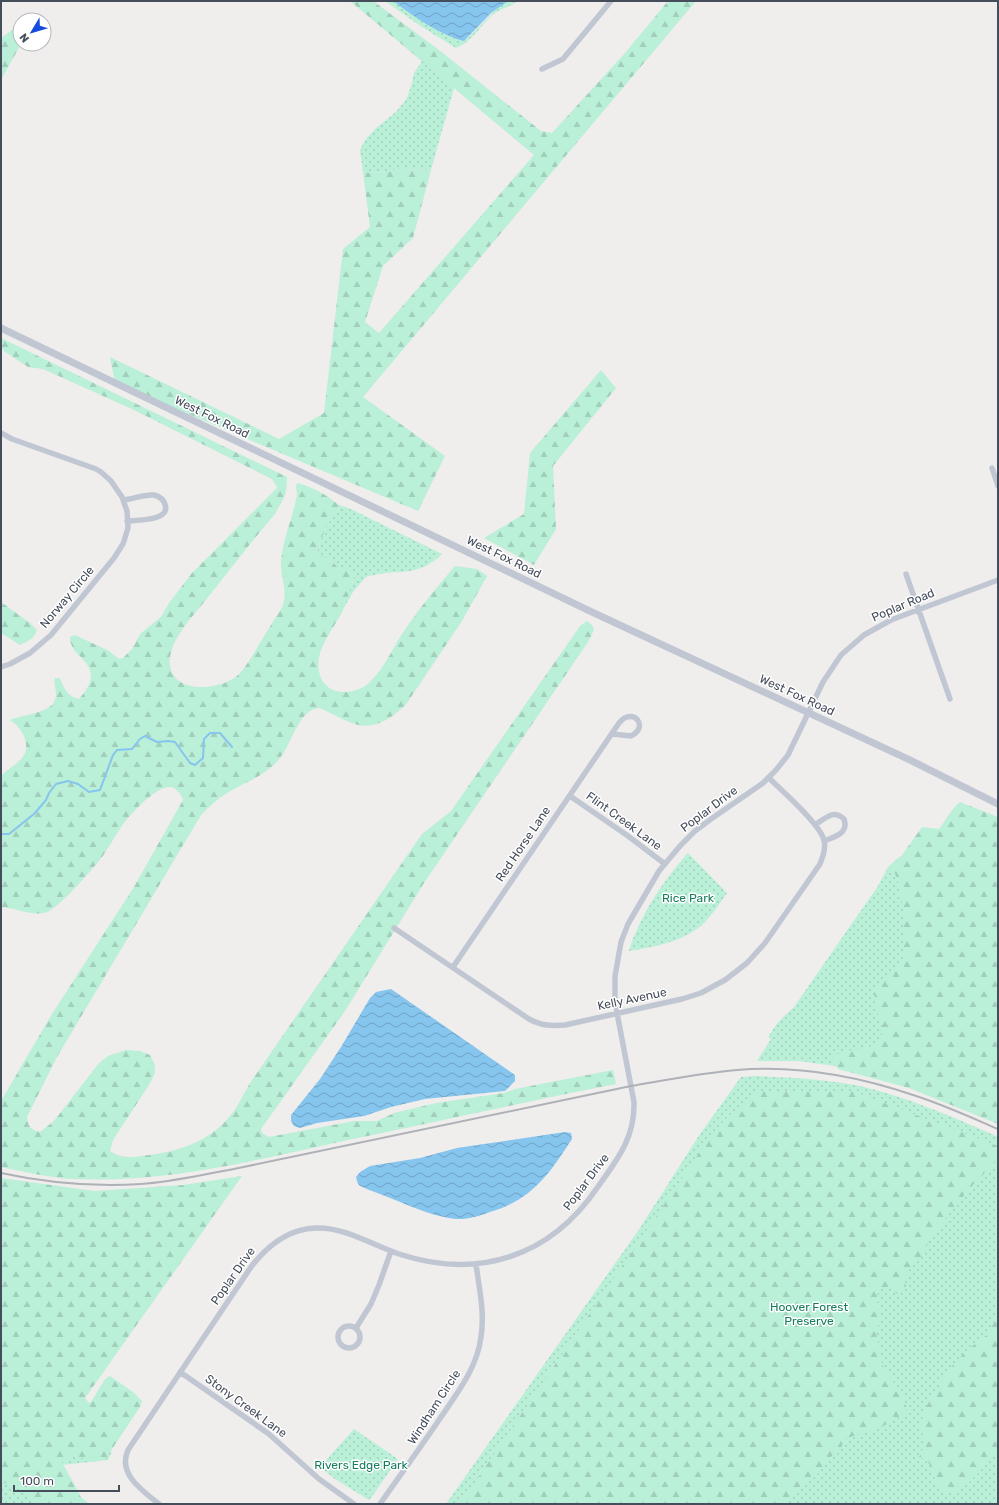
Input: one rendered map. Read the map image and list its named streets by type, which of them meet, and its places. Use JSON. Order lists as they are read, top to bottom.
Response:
{
  "streets": {
    "street": [
      "West Fox Road",
      "Norway Circle",
      "Poplar Road",
      "Poplar Drive",
      "Flint Creek Lane",
      "Red Horse Lane",
      "Kelly Avenue",
      "Stony Creek Lane",
      "Windham Circle"
    ]
  },
  "crossings": [
    ["West Fox Road", "Poplar Road"],
    ["West Fox Road", "Poplar Drive"],
    ["Poplar Road", "Poplar Drive"],
    ["Poplar Drive", "Flint Creek Lane"],
    ["Poplar Drive", "Kelly Avenue"],
    ["Poplar Drive", "Stony Creek Lane"],
    ["Poplar Drive", "Windham Circle"],
    ["Flint Creek Lane", "Red Horse Lane"],
    ["Red Horse Lane", "Kelly Avenue"]
  ],
  "parks": ["Rice Park", "Hoover Forest Preserve", "Rivers Edge Park"],
  "scale_bar": "100 m",
  "north": "bottom left"
}
